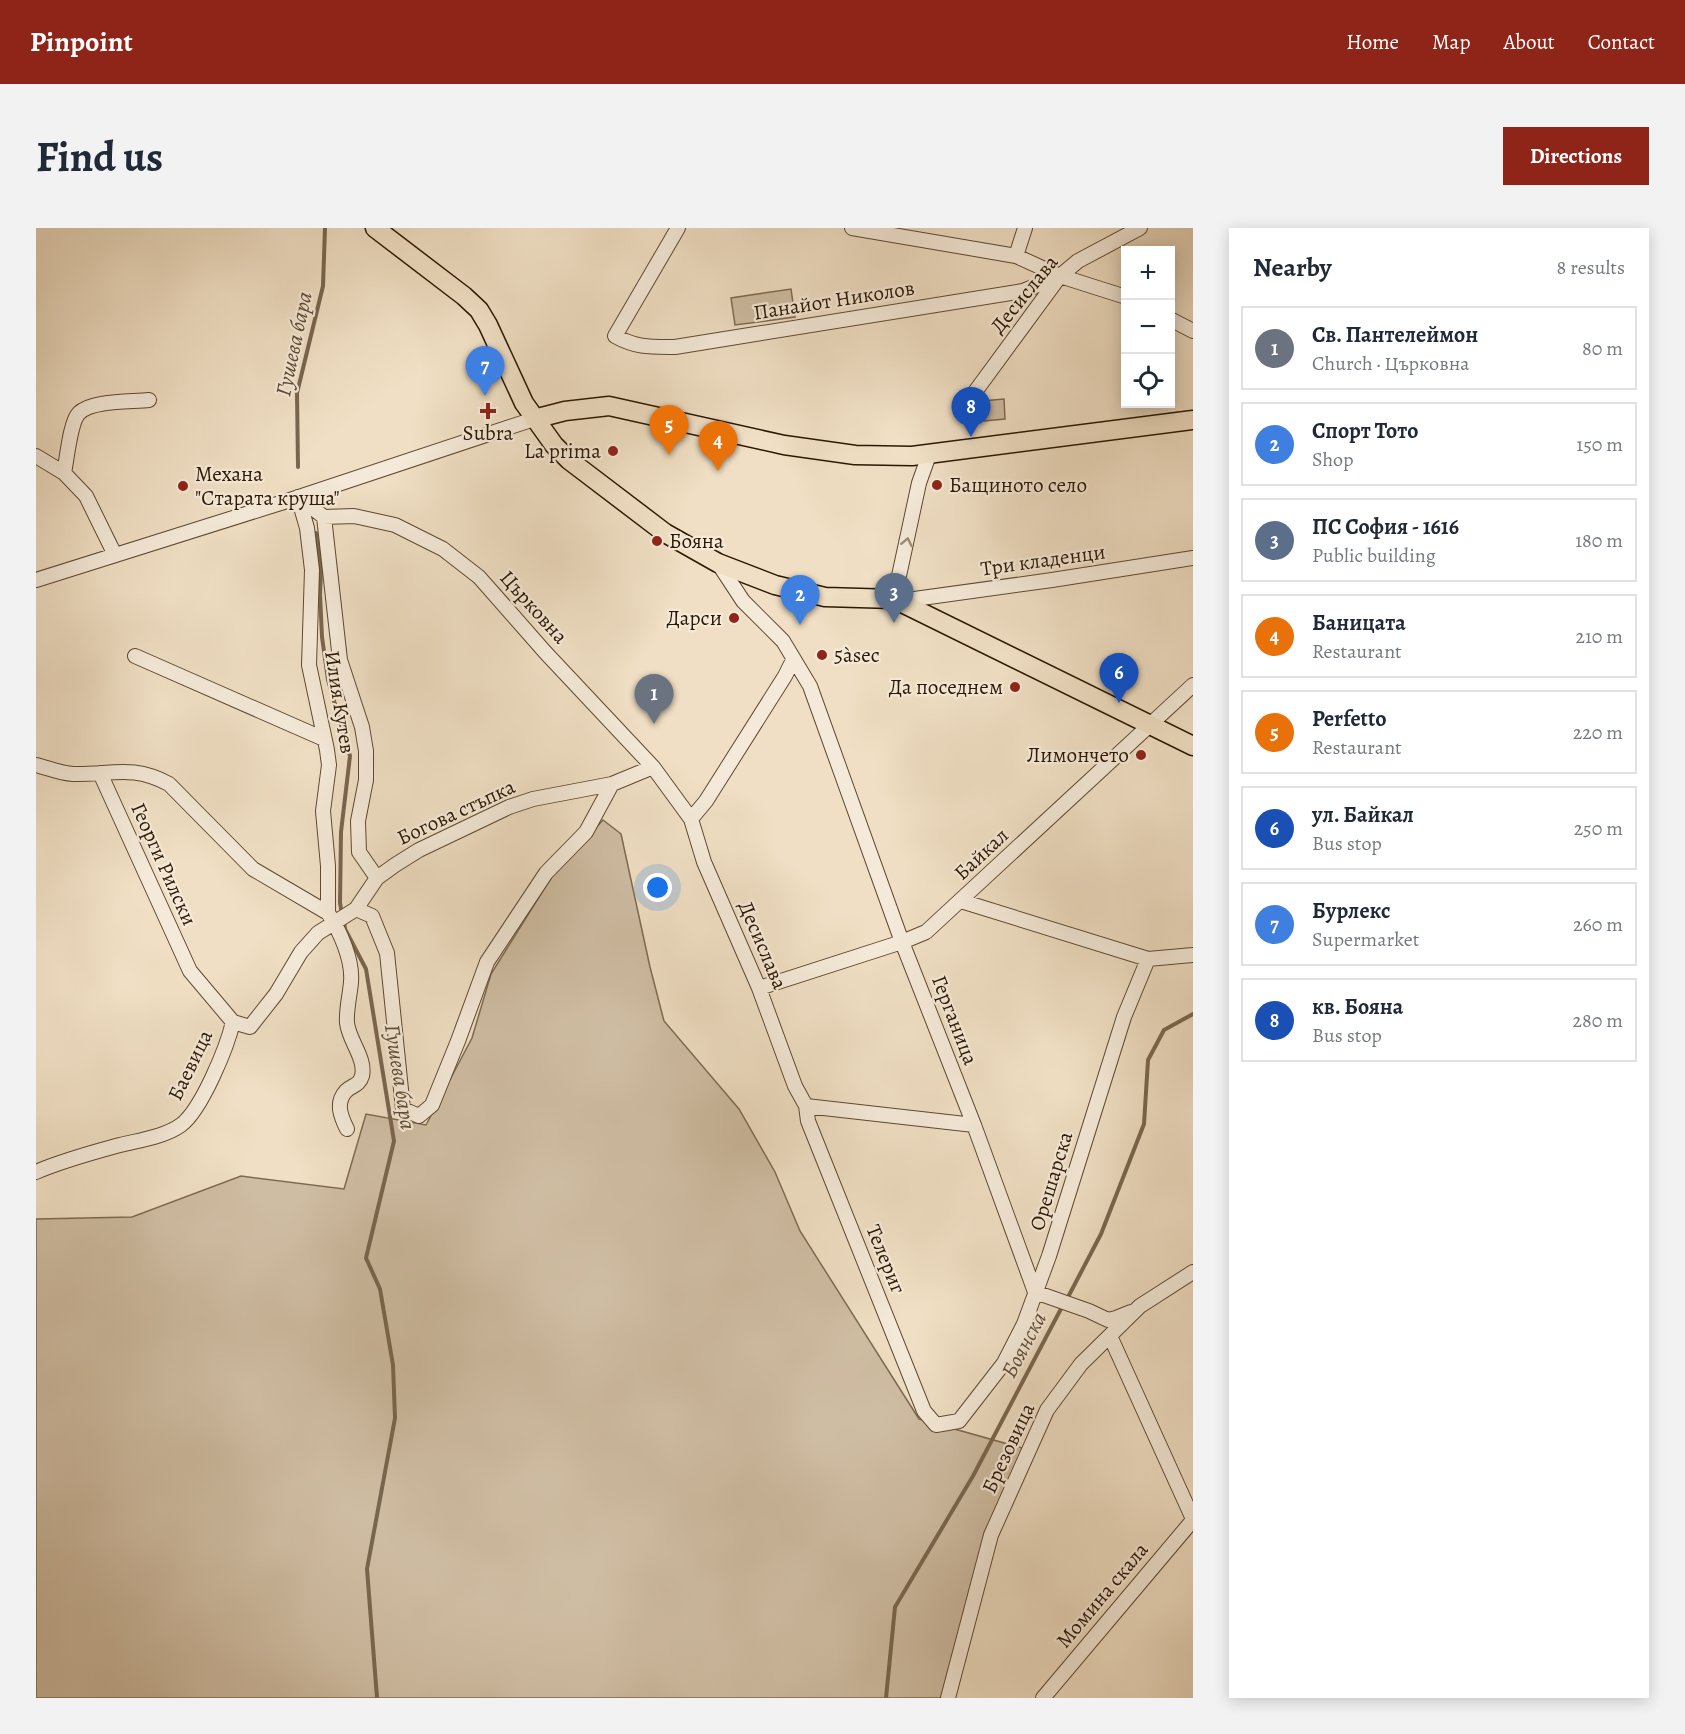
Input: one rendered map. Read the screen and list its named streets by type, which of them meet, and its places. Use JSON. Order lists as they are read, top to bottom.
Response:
{
  "streets": {
    "street": [
      "Десислава",
      "Панайот Николов",
      "Три кладенци",
      "Църковна",
      "Илия Кутев",
      "Богова стъпка",
      "Байкал",
      "Георги Рилски",
      "Герганица",
      "Баевица",
      "Орешарска",
      "Телериг",
      "Брезовица",
      "Момина скала"
    ]
  },
  "crossings": [
    ["Десислава", "Панайот Николов"],
    ["Десислава", "Църковна"],
    ["Десислава", "Байкал"],
    ["Десислава", "Телериг"],
    ["Църковна", "Богова стъпка"],
    ["Илия Кутев", "Богова стъпка"],
    ["Илия Кутев", "Баевица"],
    ["Богова стъпка", "Баевица"],
    ["Байкал", "Герганица"],
    ["Георги Рилски", "Баевица"],
    ["Герганица", "Орешарска"],
    ["Орешарска", "Телериг"]
  ],
  "water": ["Гушева бара", "Боянска"],
  "places": {
    "health": ["Subra"],
    "other": [
      "La prima",
      "Бащиното село",
      "Механа \"Старата круша\"",
      "Бояна",
      "Дарси",
      "5àsec",
      "Да поседнем",
      "Лимончето"
    ]
  },
  "page": {
    "header": "Pinpoint",
    "nav": [
      "Home",
      "Map",
      "About",
      "Contact"
    ],
    "buttons": "Directions",
    "title": "Find us",
    "heading": ["Nearby", "8 results"],
    "map_buttons": ["+", "−"],
    "list": [
      {
        "mark": "1",
        "name": "Св. Пантелеймон",
        "note": "Church · Църковна",
        "value": "80 m"
      },
      {
        "mark": "2",
        "name": "Спорт Тото",
        "note": "Shop",
        "value": "150 m"
      },
      {
        "mark": "3",
        "name": "ПС София - 1616",
        "note": "Public building",
        "value": "180 m"
      },
      {
        "mark": "4",
        "name": "Баницата",
        "note": "Restaurant",
        "value": "210 m"
      },
      {
        "mark": "5",
        "name": "Perfetto",
        "note": "Restaurant",
        "value": "220 m"
      },
      {
        "mark": "6",
        "name": "ул. Байкал",
        "note": "Bus stop",
        "value": "250 m"
      },
      {
        "mark": "7",
        "name": "Бурлекс",
        "note": "Supermarket",
        "value": "260 m"
      },
      {
        "mark": "8",
        "name": "кв. Бояна",
        "note": "Bus stop",
        "value": "280 m"
      }
    ],
    "pins": [
      "7",
      "8",
      "5",
      "4",
      "3",
      "2",
      "6",
      "1"
    ]
  }
}
